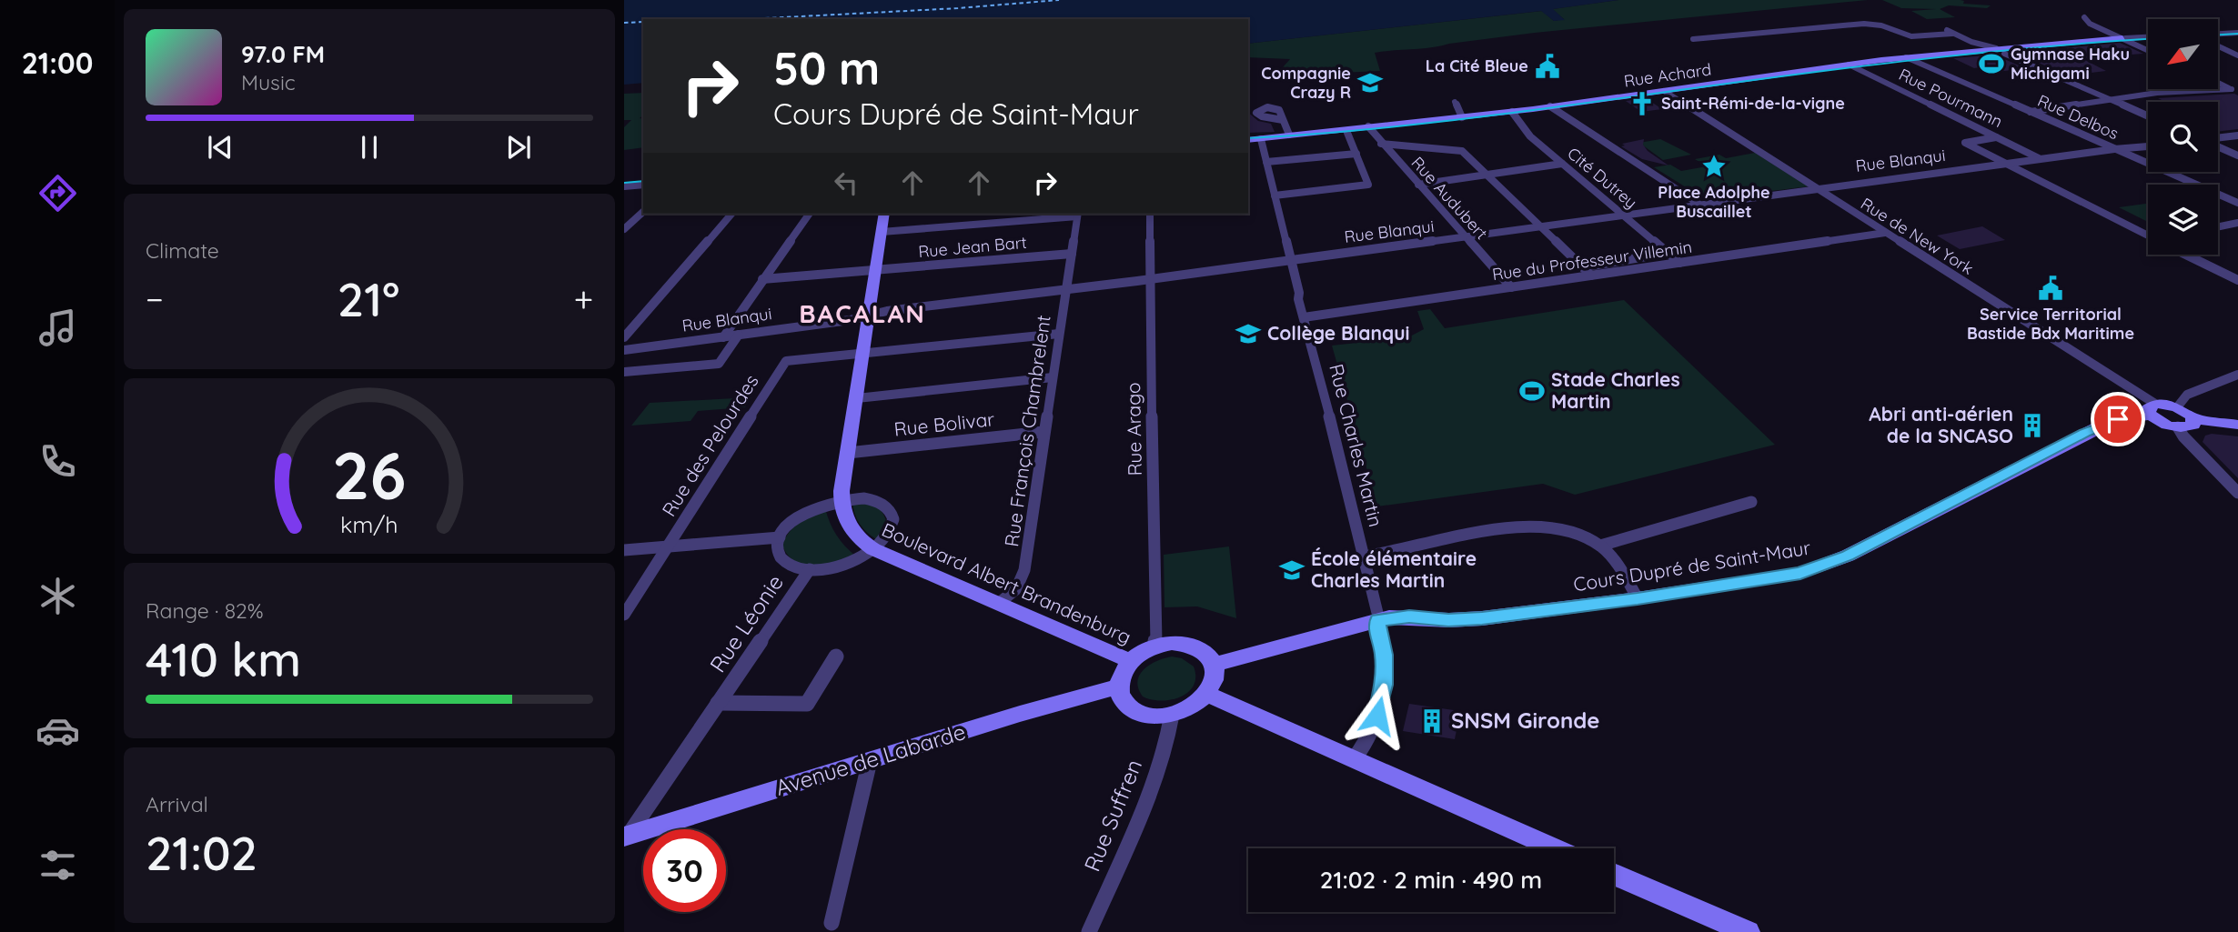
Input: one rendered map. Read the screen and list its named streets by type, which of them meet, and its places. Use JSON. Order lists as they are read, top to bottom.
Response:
{
  "streets": {
    "street": [
      "Rue Achard",
      "Rue Pourmann",
      "Rue Delbos",
      "Rue Blanqui",
      "Cité Dutrey",
      "Rue Audubert",
      "Rue de New York",
      "Rue Jean Bart",
      "Rue du Professeur Villemin",
      "Rue Bolivar",
      "Rue Arago",
      "Rue François Chambrelent",
      "Rue des Pelourdes",
      "Rue Charles Martin",
      "Cours Dupré de Saint-Maur",
      "Boulevard Albert Brandenburg",
      "Rue Léonie",
      "Avenue de Labarde",
      "Rue Suffren"
    ]
  },
  "crossings": [
    ["Rue Achard", "Rue Pourmann"],
    ["Rue Achard", "Rue Delbos"],
    ["Rue Achard", "Cité Dutrey"],
    ["Rue Achard", "Rue Audubert"],
    ["Rue Achard", "Rue de New York"],
    ["Rue Achard", "Rue Charles Martin"],
    ["Rue Pourmann", "Rue Blanqui"],
    ["Rue Delbos", "Rue Blanqui"],
    ["Rue Blanqui", "Cité Dutrey"],
    ["Rue Blanqui", "Rue Audubert"],
    ["Rue Blanqui", "Rue de New York"],
    ["Rue Blanqui", "Rue Arago"],
    ["Rue Blanqui", "Rue François Chambrelent"],
    ["Rue Blanqui", "Rue Charles Martin"],
    ["Rue Blanqui", "Boulevard Albert Brandenburg"],
    ["Cité Dutrey", "Rue du Professeur Villemin"],
    ["Rue Audubert", "Rue du Professeur Villemin"],
    ["Rue de New York", "Rue du Professeur Villemin"],
    ["Rue de New York", "Cours Dupré de Saint-Maur"],
    ["Rue Jean Bart", "Rue François Chambrelent"],
    ["Rue Jean Bart", "Boulevard Albert Brandenburg"],
    ["Rue du Professeur Villemin", "Rue Charles Martin"],
    ["Rue Bolivar", "Rue François Chambrelent"],
    ["Rue Bolivar", "Boulevard Albert Brandenburg"],
    ["Rue Arago", "Cours Dupré de Saint-Maur"],
    ["Rue Arago", "Boulevard Albert Brandenburg"],
    ["Rue Arago", "Avenue de Labarde"],
    ["Rue Arago", "Rue Suffren"],
    ["Rue François Chambrelent", "Rue des Pelourdes"],
    ["Rue François Chambrelent", "Boulevard Albert Brandenburg"],
    ["Rue des Pelourdes", "Boulevard Albert Brandenburg"],
    ["Rue Charles Martin", "Cours Dupré de Saint-Maur"],
    ["Cours Dupré de Saint-Maur", "Boulevard Albert Brandenburg"],
    ["Cours Dupré de Saint-Maur", "Avenue de Labarde"],
    ["Cours Dupré de Saint-Maur", "Rue Suffren"],
    ["Boulevard Albert Brandenburg", "Avenue de Labarde"],
    ["Boulevard Albert Brandenburg", "Rue Suffren"],
    ["Rue Léonie", "Avenue de Labarde"],
    ["Avenue de Labarde", "Rue Suffren"]
  ],
  "districts": ["BACALAN"],
  "places": {
    "sports": ["Gymnase Haku Michigami", "Stade Charles Martin"],
    "public building": ["La Cité Bleue", "Service Territorial Bastide Bdx Maritime"],
    "school or university": ["Compagnie Crazy R", "Collège Blanqui", "École élémentaire Charles Martin"],
    "church": ["Saint-Rémi-de-la-vigne"],
    "place": ["Place Adolphe Buscaillet"],
    "building": ["Abri anti-aérien de la SNCASO", "SNSM Gironde"]
  },
  "north": "bottom left",
  "page": {
    "tabs": "21:00",
    "turn": ["50 m", "Cours Dupré de Saint-Maur"],
    "song": ["97.0 FM", "Music"],
    "tile": [
      "Climate",
      ["Range · 82%", "410 km"],
      ["Arrival", "21:02"]
    ],
    "heat": ["−", "21°", "+"],
    "limit": "30",
    "trip": "21:02 · 2 min · 490 m",
    "gauge": ["26", "km/h"]
  }
}
